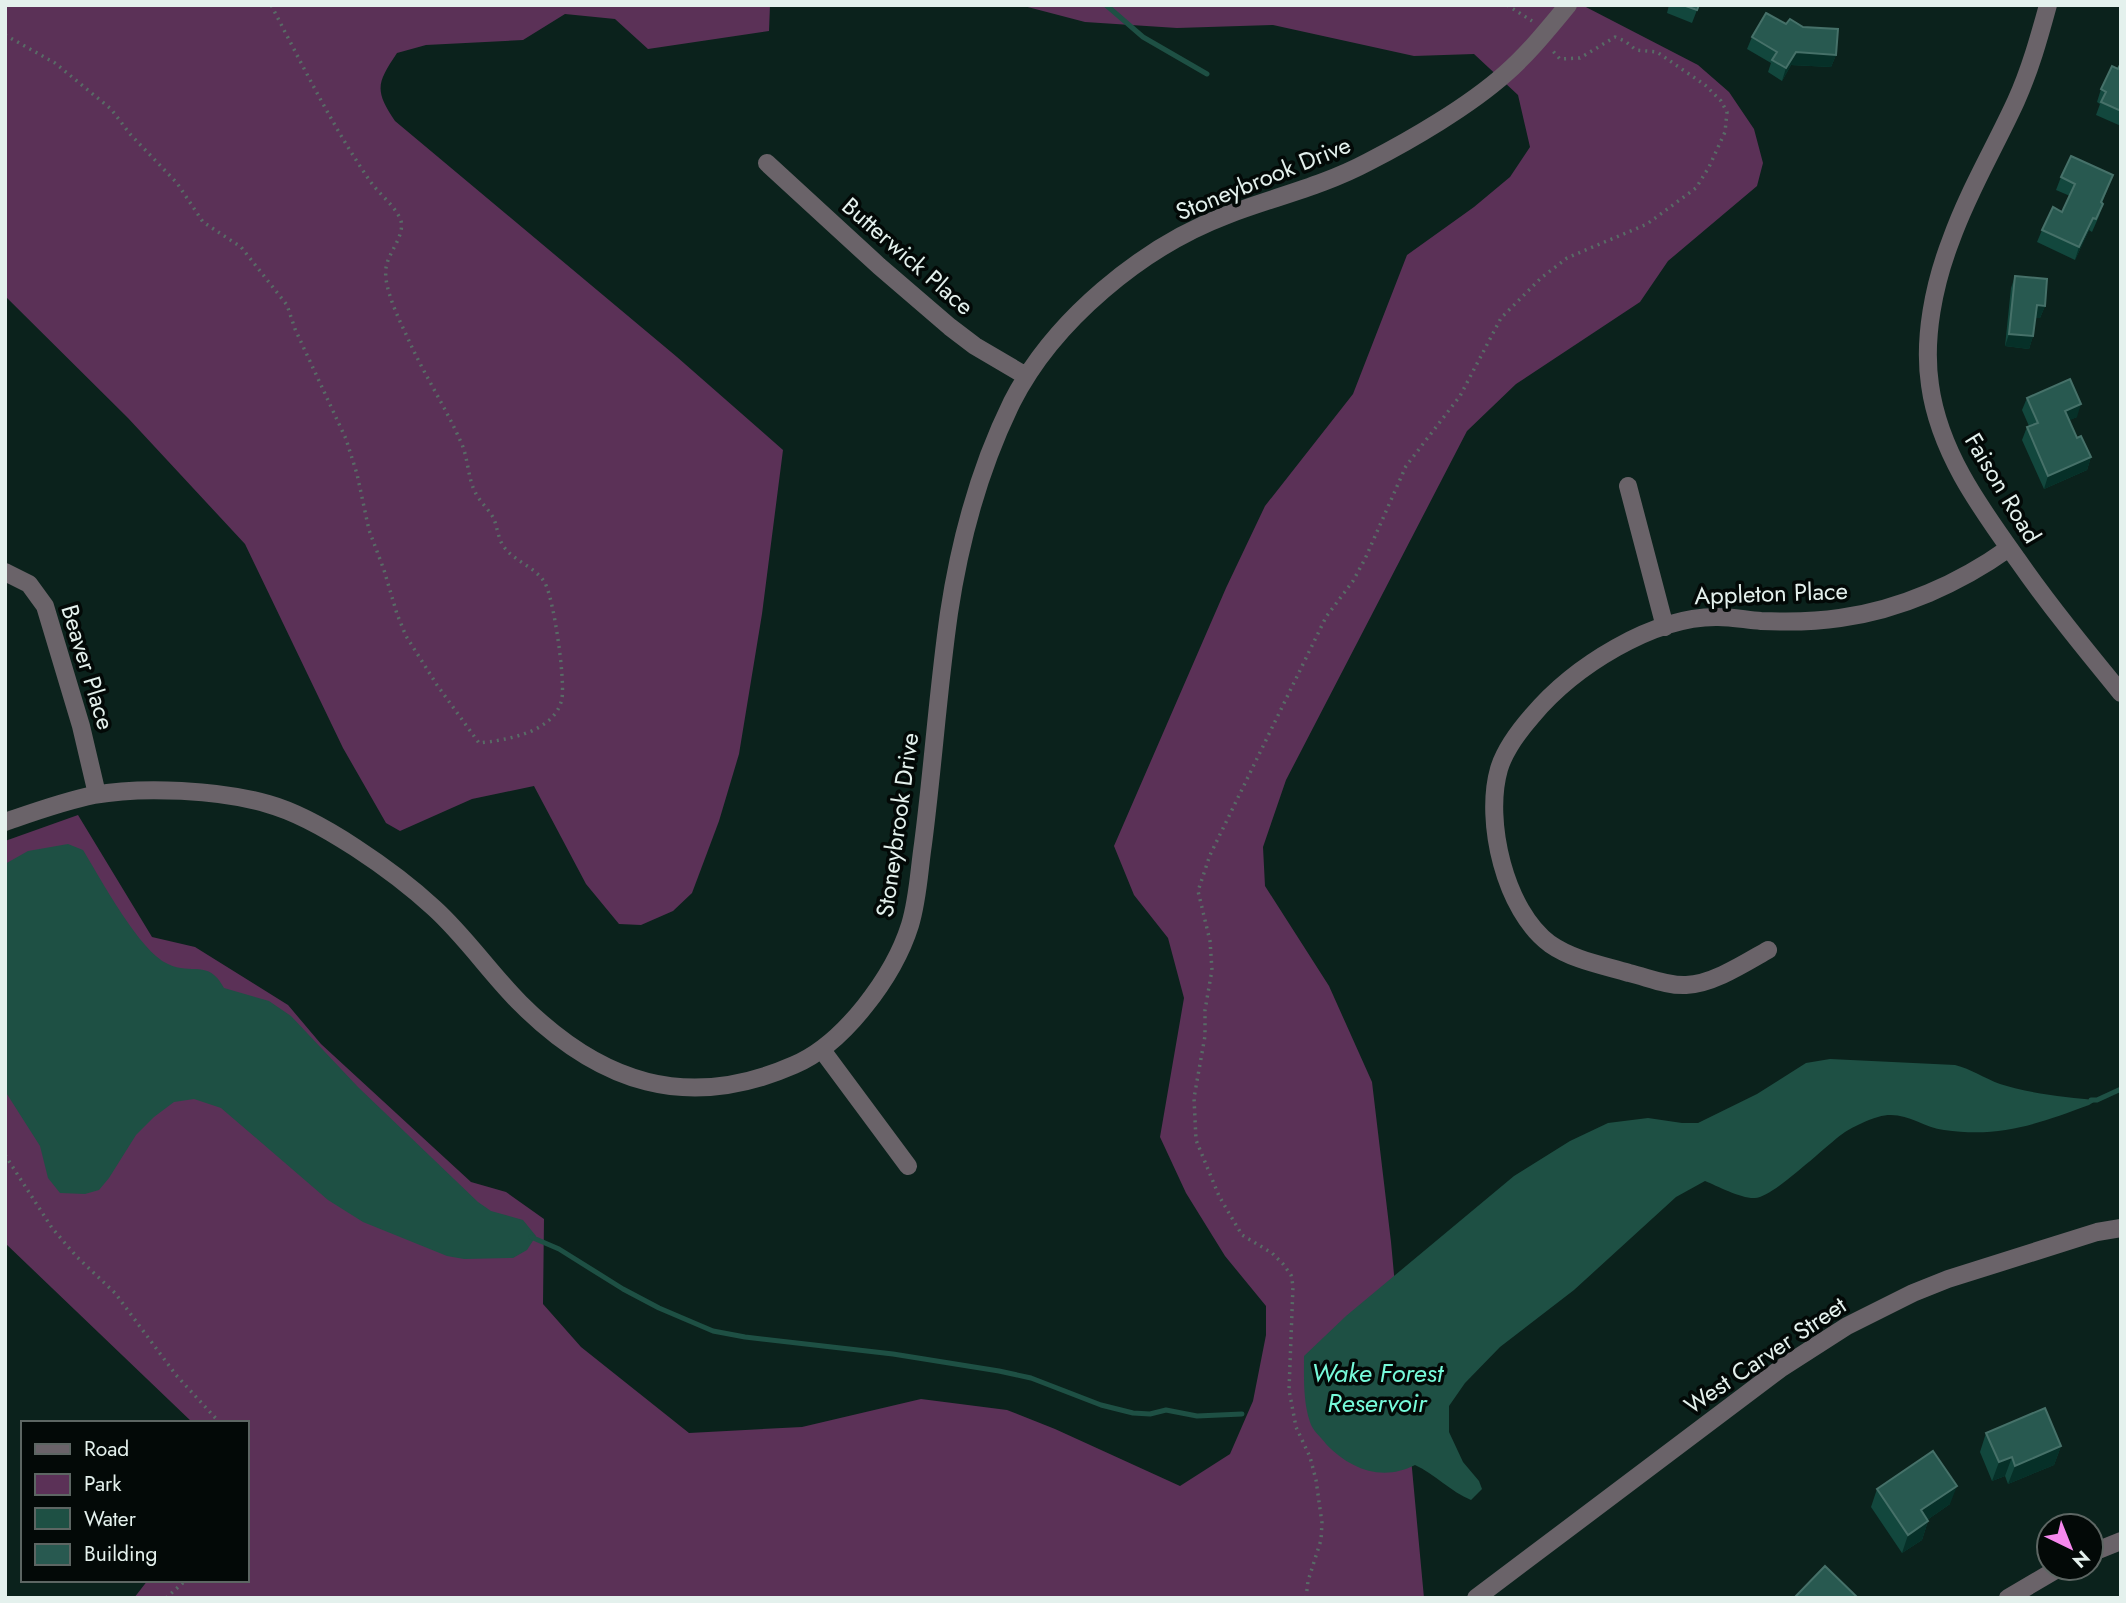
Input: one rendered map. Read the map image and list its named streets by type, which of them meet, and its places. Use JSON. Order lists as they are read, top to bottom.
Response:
{
  "streets": {
    "street": [
      "Stoneybrook Drive",
      "Butterwick Place",
      "Faison Road",
      "Appleton Place",
      "Beaver Place",
      "West Carver Street"
    ]
  },
  "crossings": [
    ["Stoneybrook Drive", "Butterwick Place"],
    ["Stoneybrook Drive", "Beaver Place"],
    ["Faison Road", "Appleton Place"]
  ],
  "water": ["Wake Forest Reservoir"],
  "legend": [
    "Road",
    "Park",
    "Water",
    "Building"
  ],
  "north": "bottom right"
}
